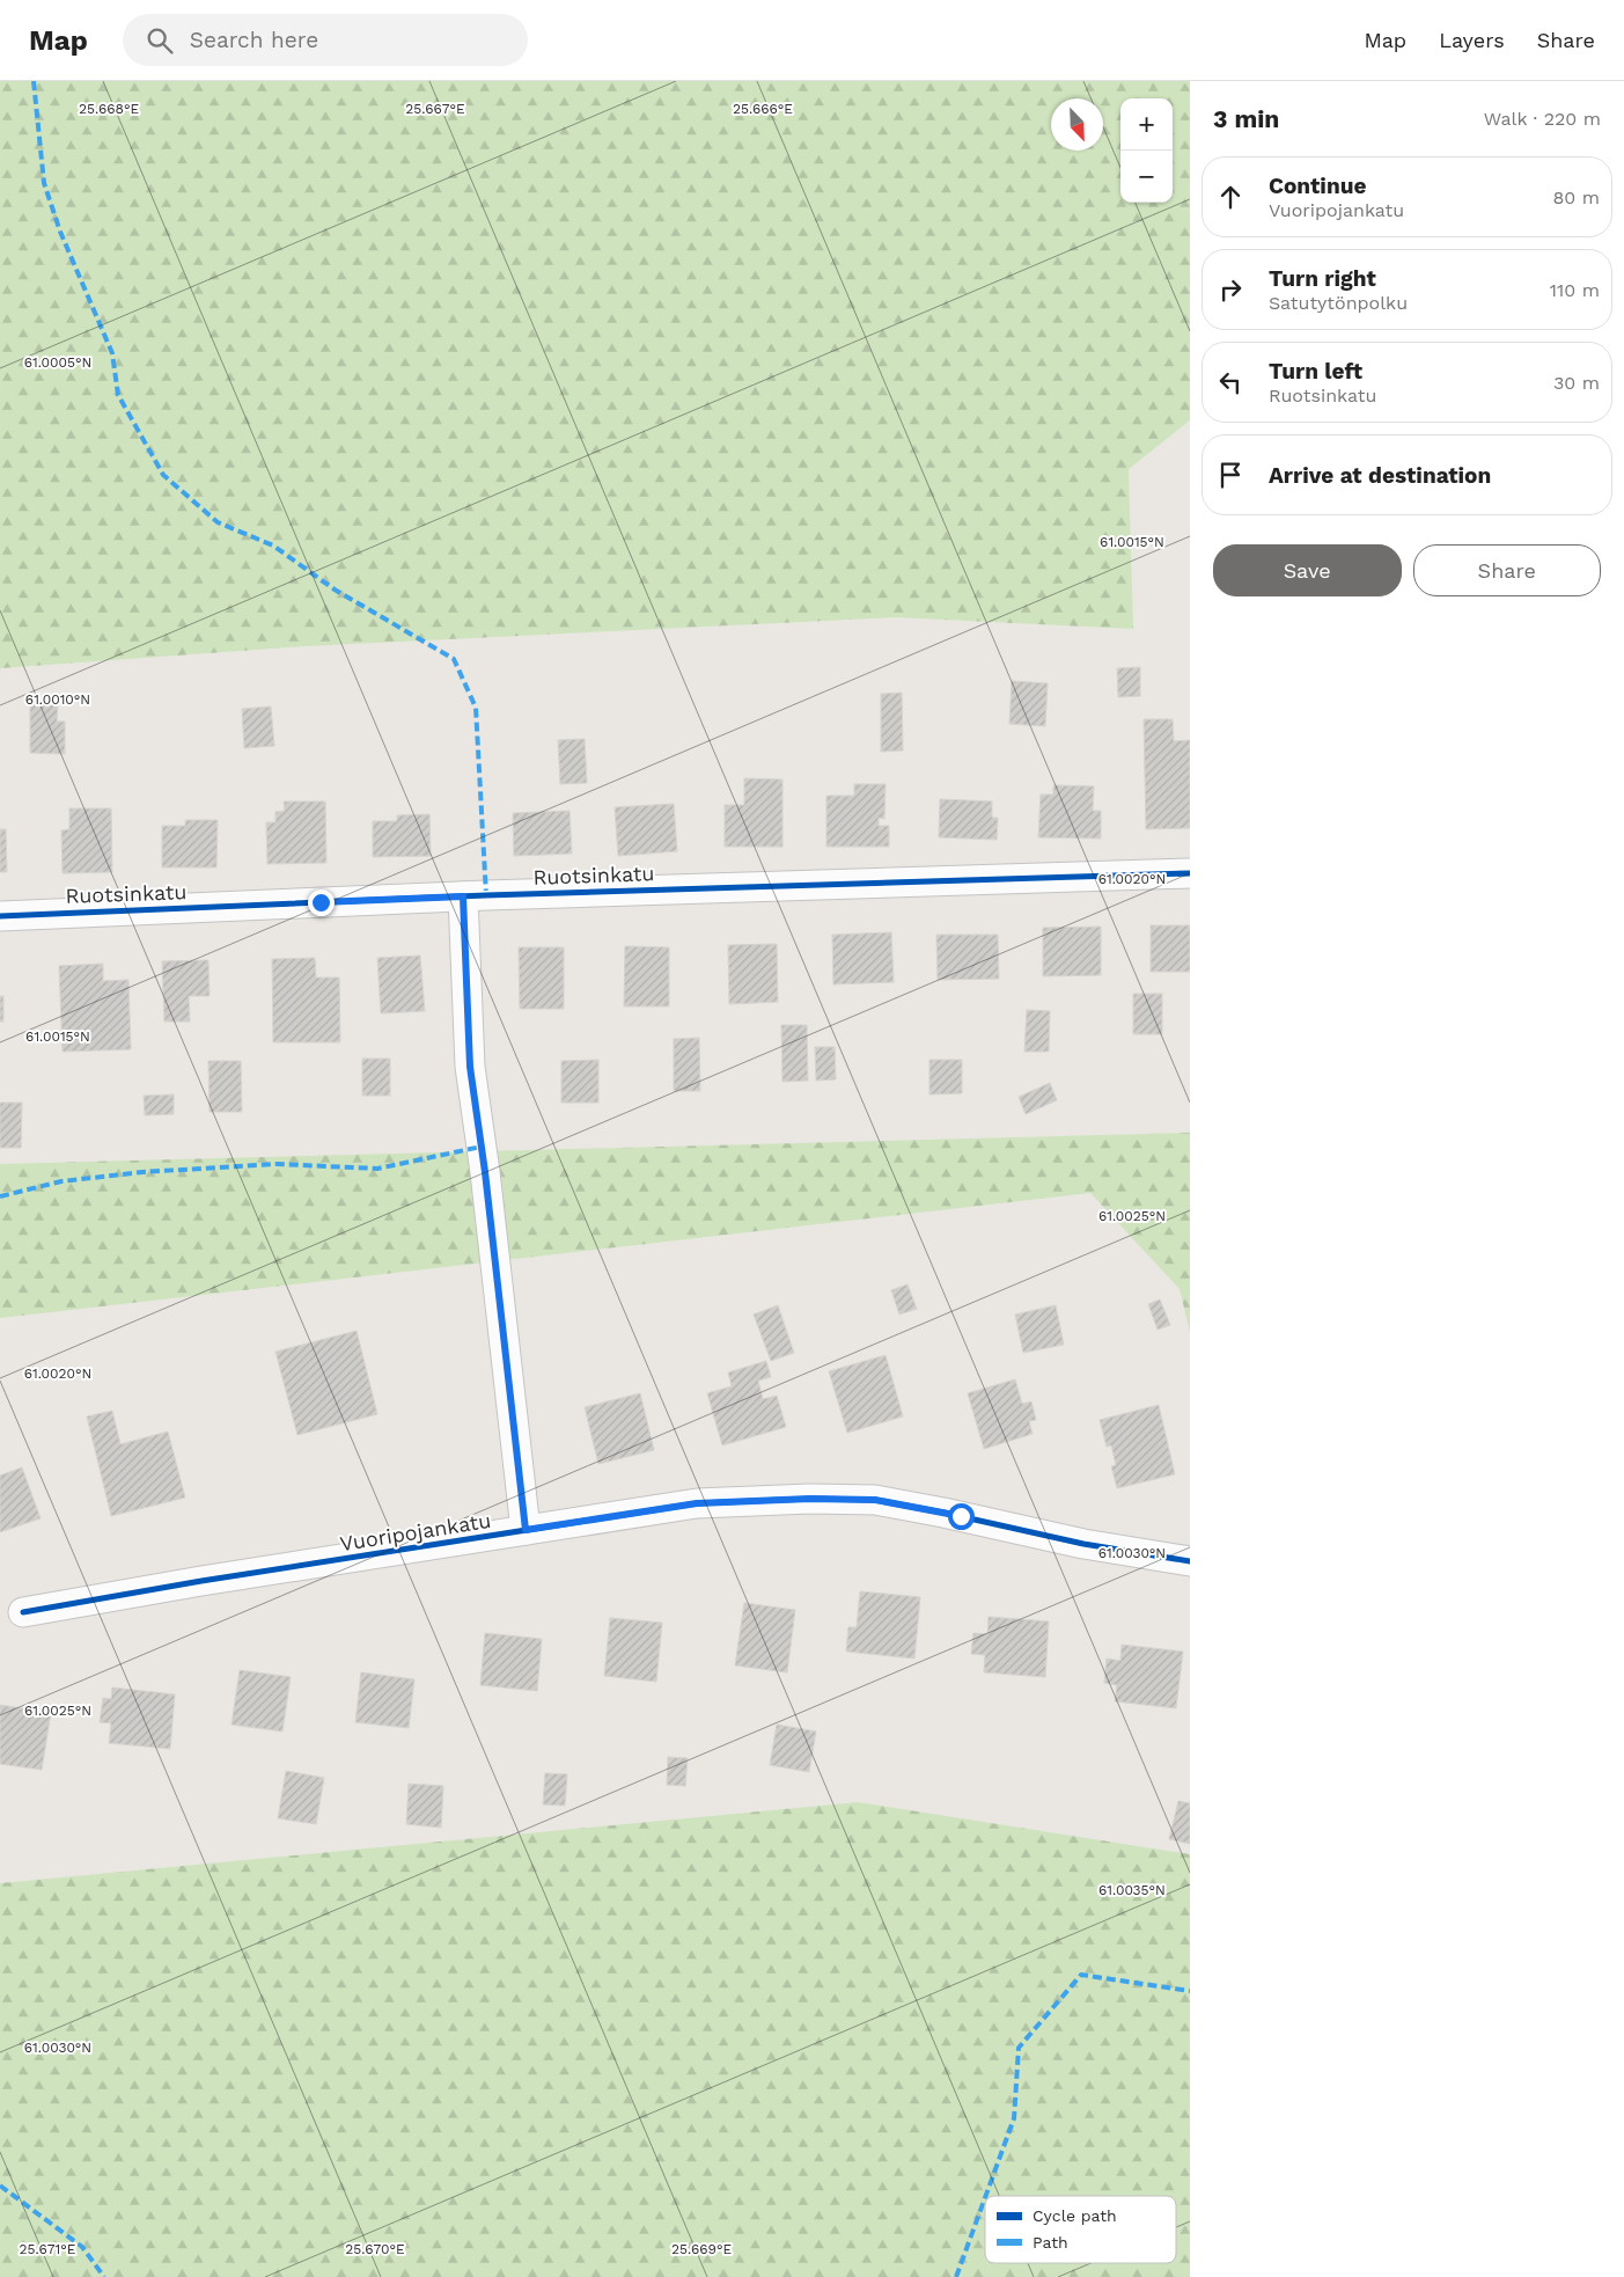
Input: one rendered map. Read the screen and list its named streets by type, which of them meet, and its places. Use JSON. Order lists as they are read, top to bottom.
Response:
{
  "streets": {
    "street": ["Ruotsinkatu", "Vuoripojankatu"]
  },
  "legend": ["Cycle path", "Path"],
  "north": "bottom right",
  "page": {
    "header": "Map",
    "search": "Search here",
    "nav": ["Map", "Layers", "Share"],
    "heading": ["3 min", "Walk · 220 m"],
    "map_buttons": ["+", "−"],
    "list": [
      ["Continue", "Vuoripojankatu", "80 m"],
      ["Turn right", "Satutytönpolku", "110 m"],
      ["Turn left", "Ruotsinkatu", "30 m"],
      "Arrive at destination"
    ],
    "buttons": ["Save", "Share"]
  },
  "coordinates": [
    "25.668°E",
    "25.667°E",
    "25.666°E",
    "61.0005°N",
    "61.0015°N",
    "61.0010°N",
    "61.0020°N",
    "61.0025°N",
    "61.0030°N",
    "61.0035°N",
    "25.671°E",
    "25.670°E",
    "25.669°E"
  ]
}
